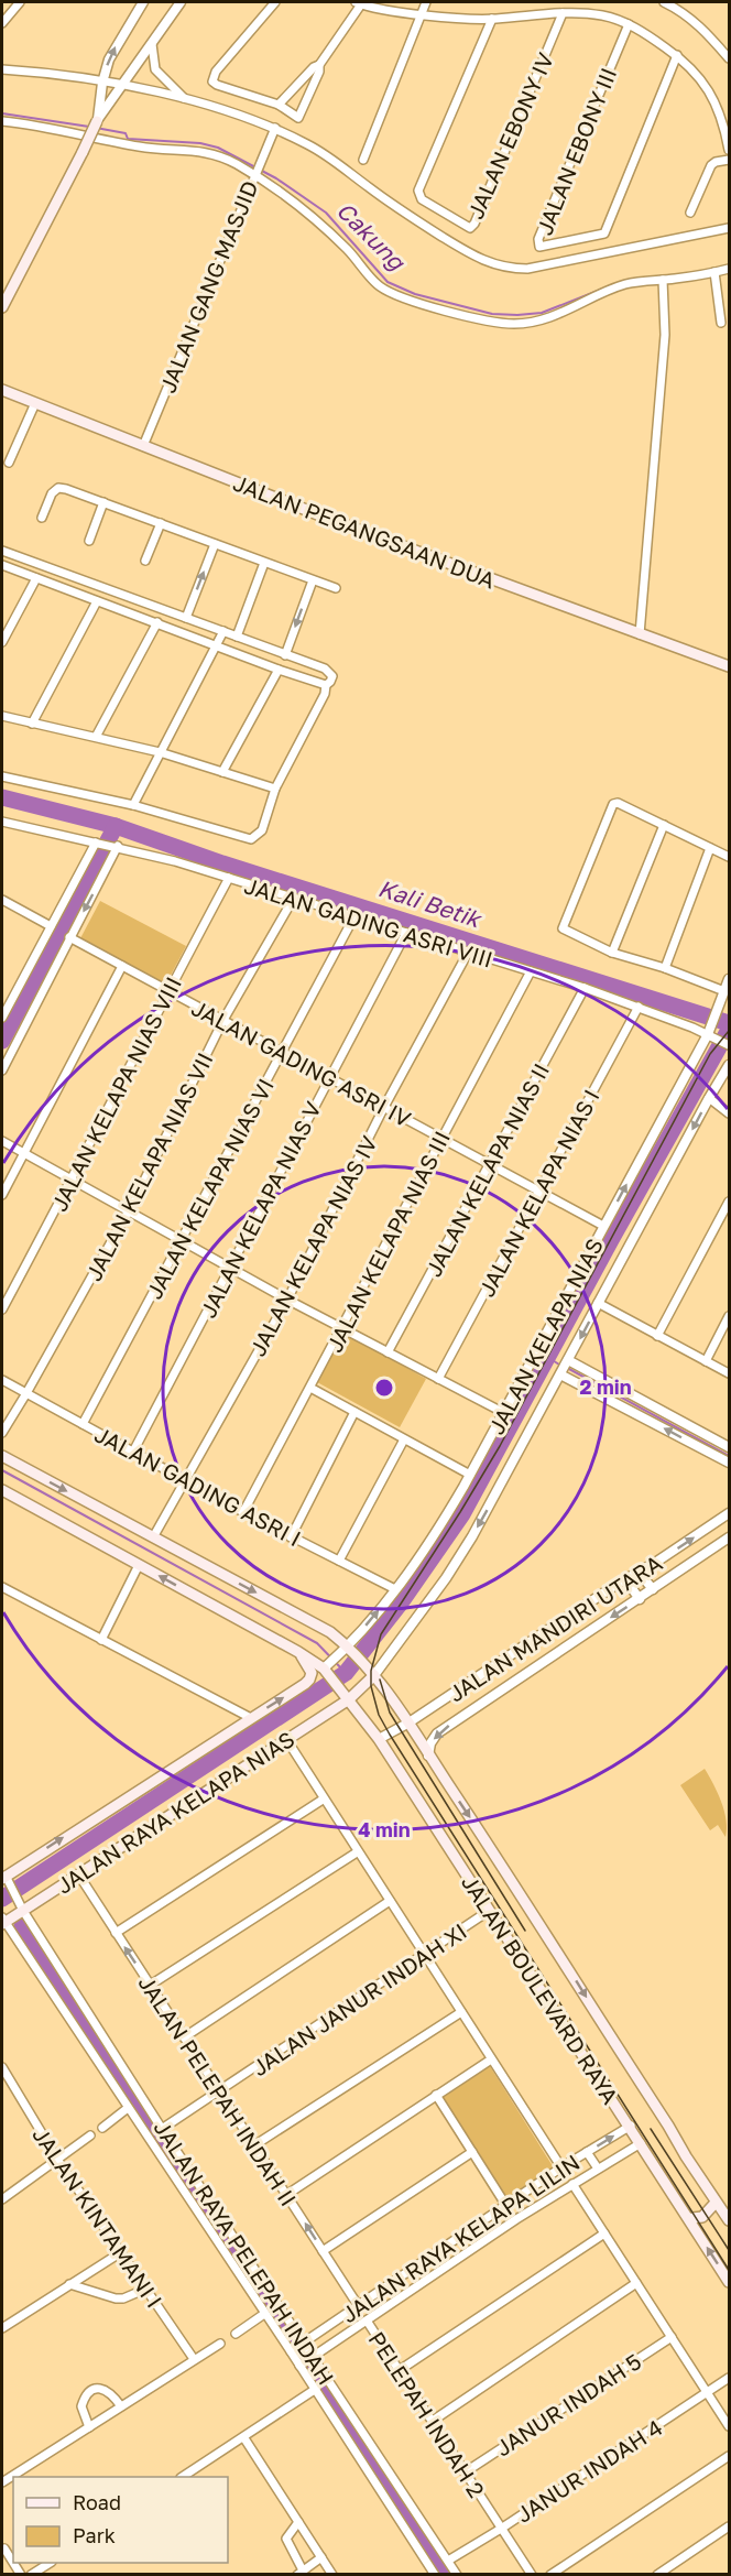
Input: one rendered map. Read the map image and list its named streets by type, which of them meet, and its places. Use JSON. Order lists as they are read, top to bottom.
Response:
{
  "streets": {
    "main road": ["JALAN PEGANGSAAN DUA", "JALAN RAYA KELAPA NIAS", "JALAN BOULEVARD RAYA"],
    "street": [
      "JALAN EBONY IV",
      "JALAN EBONY III",
      "JALAN GANG MASJID",
      "JALAN GADING ASRI VIII",
      "JALAN GADING ASRI IV",
      "JALAN KELAPA NIAS VIII",
      "JALAN KELAPA NIAS VII",
      "JALAN KELAPA NIAS II",
      "JALAN KELAPA NIAS VI",
      "JALAN KELAPA NIAS I",
      "JALAN KELAPA NIAS V",
      "JALAN KELAPA NIAS III",
      "JALAN KELAPA NIAS IV",
      "JALAN KELAPA NIAS",
      "JALAN GADING ASRI I",
      "JALAN MANDIRI UTARA",
      "JALAN JANUR INDAH XI",
      "JALAN PELEPAH INDAH II",
      "JALAN KINTAMANI I",
      "JALAN RAYA KELAPA LILIN",
      "JALAN RAYA PELEPAH INDAH",
      "JANUR INDAH 5",
      "PELEPAH INDAH 2",
      "JANUR INDAH 4"
    ]
  },
  "crossings": [
    ["JALAN GANG MASJID", "JALAN PEGANGSAAN DUA"],
    ["JALAN GADING ASRI VIII", "JALAN KELAPA NIAS VIII"],
    ["JALAN GADING ASRI VIII", "JALAN KELAPA NIAS VII"],
    ["JALAN GADING ASRI VIII", "JALAN KELAPA NIAS II"],
    ["JALAN GADING ASRI VIII", "JALAN KELAPA NIAS VI"],
    ["JALAN GADING ASRI VIII", "JALAN KELAPA NIAS I"],
    ["JALAN GADING ASRI VIII", "JALAN KELAPA NIAS V"],
    ["JALAN GADING ASRI VIII", "JALAN KELAPA NIAS III"],
    ["JALAN GADING ASRI VIII", "JALAN KELAPA NIAS IV"],
    ["JALAN GADING ASRI VIII", "JALAN KELAPA NIAS"],
    ["JALAN GADING ASRI IV", "JALAN KELAPA NIAS VIII"],
    ["JALAN GADING ASRI IV", "JALAN KELAPA NIAS VII"],
    ["JALAN GADING ASRI IV", "JALAN KELAPA NIAS II"],
    ["JALAN GADING ASRI IV", "JALAN KELAPA NIAS VI"],
    ["JALAN GADING ASRI IV", "JALAN KELAPA NIAS I"],
    ["JALAN GADING ASRI IV", "JALAN KELAPA NIAS V"],
    ["JALAN GADING ASRI IV", "JALAN KELAPA NIAS III"],
    ["JALAN GADING ASRI IV", "JALAN KELAPA NIAS IV"],
    ["JALAN GADING ASRI IV", "JALAN KELAPA NIAS"],
    ["JALAN KELAPA NIAS VII", "JALAN GADING ASRI I"],
    ["JALAN KELAPA NIAS VI", "JALAN GADING ASRI I"],
    ["JALAN KELAPA NIAS V", "JALAN GADING ASRI I"],
    ["JALAN KELAPA NIAS III", "JALAN GADING ASRI I"],
    ["JALAN KELAPA NIAS IV", "JALAN GADING ASRI I"],
    ["JALAN KELAPA NIAS IV", "JALAN BOULEVARD RAYA"],
    ["JALAN KELAPA NIAS", "JALAN GADING ASRI I"],
    ["JALAN KELAPA NIAS", "JALAN RAYA KELAPA NIAS"],
    ["JALAN KELAPA NIAS", "JALAN BOULEVARD RAYA"],
    ["JALAN MANDIRI UTARA", "JALAN BOULEVARD RAYA"],
    ["JALAN RAYA KELAPA NIAS", "JALAN BOULEVARD RAYA"],
    ["JALAN RAYA KELAPA NIAS", "JALAN PELEPAH INDAH II"],
    ["JALAN RAYA KELAPA NIAS", "JALAN RAYA PELEPAH INDAH"],
    ["JALAN BOULEVARD RAYA", "JALAN JANUR INDAH XI"],
    ["JALAN BOULEVARD RAYA", "JALAN RAYA KELAPA LILIN"],
    ["JALAN JANUR INDAH XI", "JALAN PELEPAH INDAH II"],
    ["JALAN JANUR INDAH XI", "JALAN RAYA PELEPAH INDAH"],
    ["JALAN PELEPAH INDAH II", "JALAN RAYA KELAPA LILIN"],
    ["JALAN RAYA KELAPA LILIN", "JALAN RAYA PELEPAH INDAH"],
    ["JALAN RAYA KELAPA LILIN", "PELEPAH INDAH 2"],
    ["JALAN RAYA PELEPAH INDAH", "JANUR INDAH 4"],
    ["JANUR INDAH 5", "PELEPAH INDAH 2"],
    ["PELEPAH INDAH 2", "JANUR INDAH 4"]
  ],
  "water": ["Cakung", "Kali Betik"],
  "legend": ["Road", "Park"],
  "rings": ["2 min", "4 min"]
}
